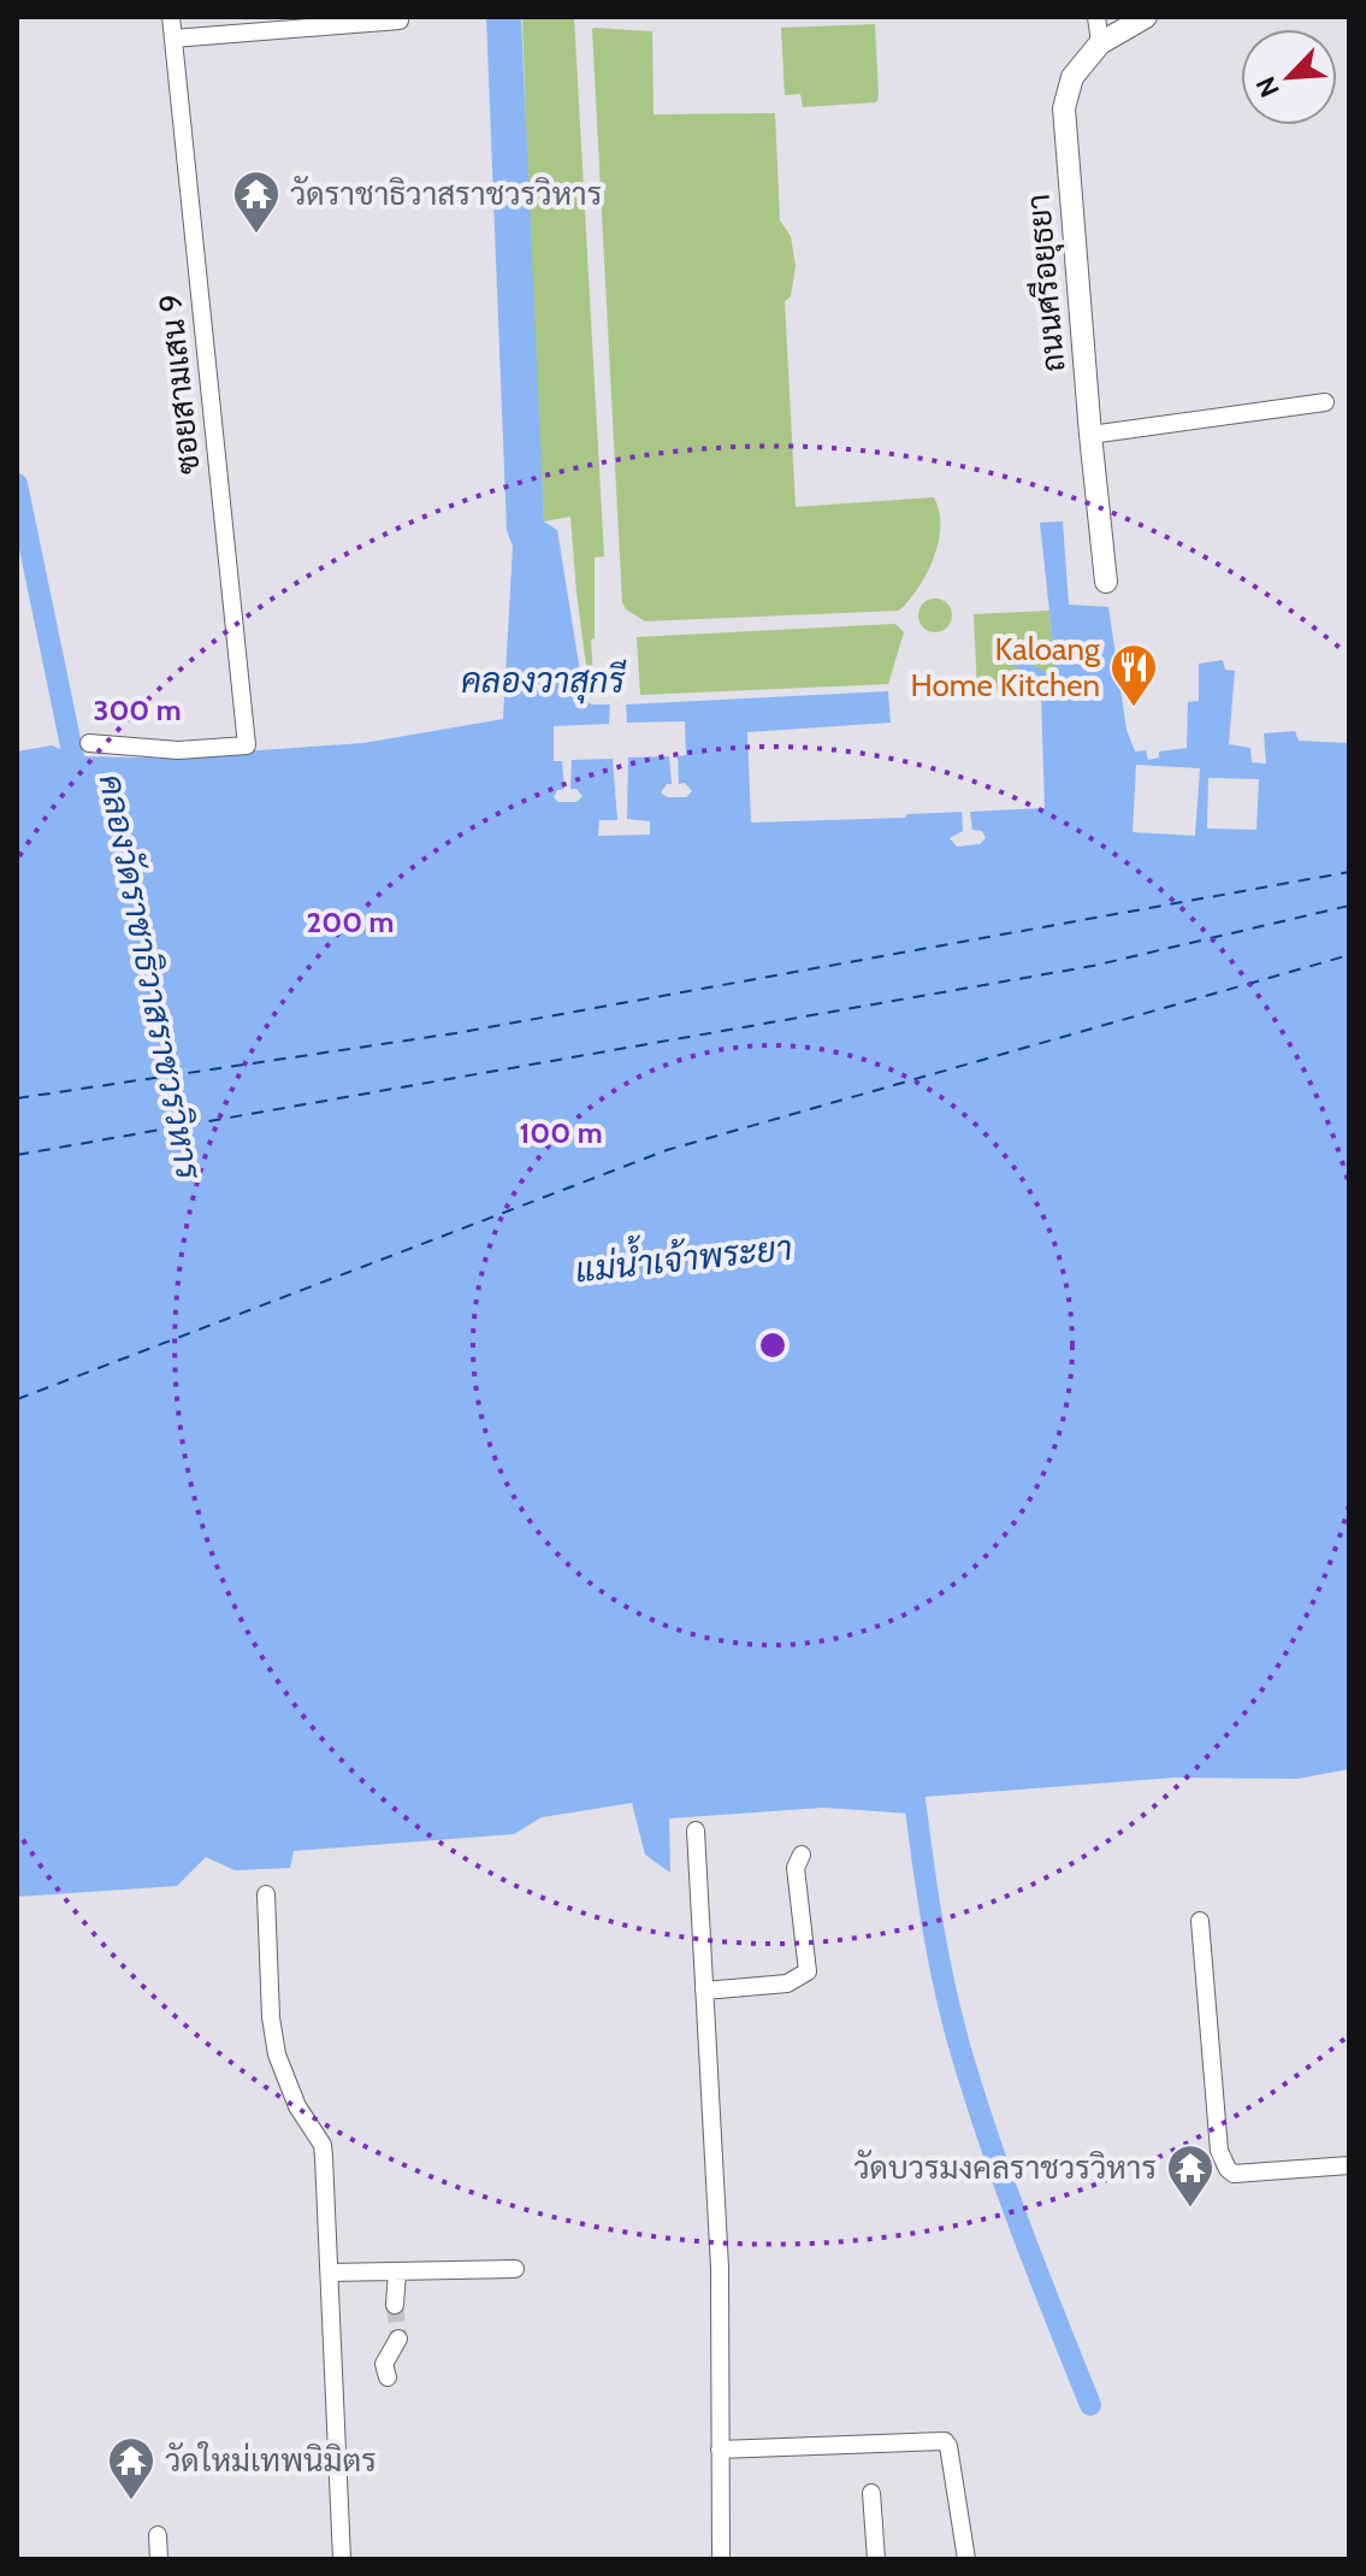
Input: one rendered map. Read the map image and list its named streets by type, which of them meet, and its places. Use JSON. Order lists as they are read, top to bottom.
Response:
{
  "streets": {
    "street": ["ถนนศรีอยุธยา", "ซอยสามเสน 9"]
  },
  "water": ["คลองวาสุกรี", "คลองวัดราชาธิวาสราชวรวิหาร", "แม่น้ำเจ้าพระยา"],
  "places": {
    "temple": ["วัดราชาธิวาสราชวรวิหาร", "วัดบวรมงคลราชวรวิหาร", "วัดใหม่เทพนิมิตร"],
    "restaurant": ["Kaloang Home Kitchen"]
  },
  "north": "bottom left",
  "rings": ["300 m", "200 m", "100 m"]
}
